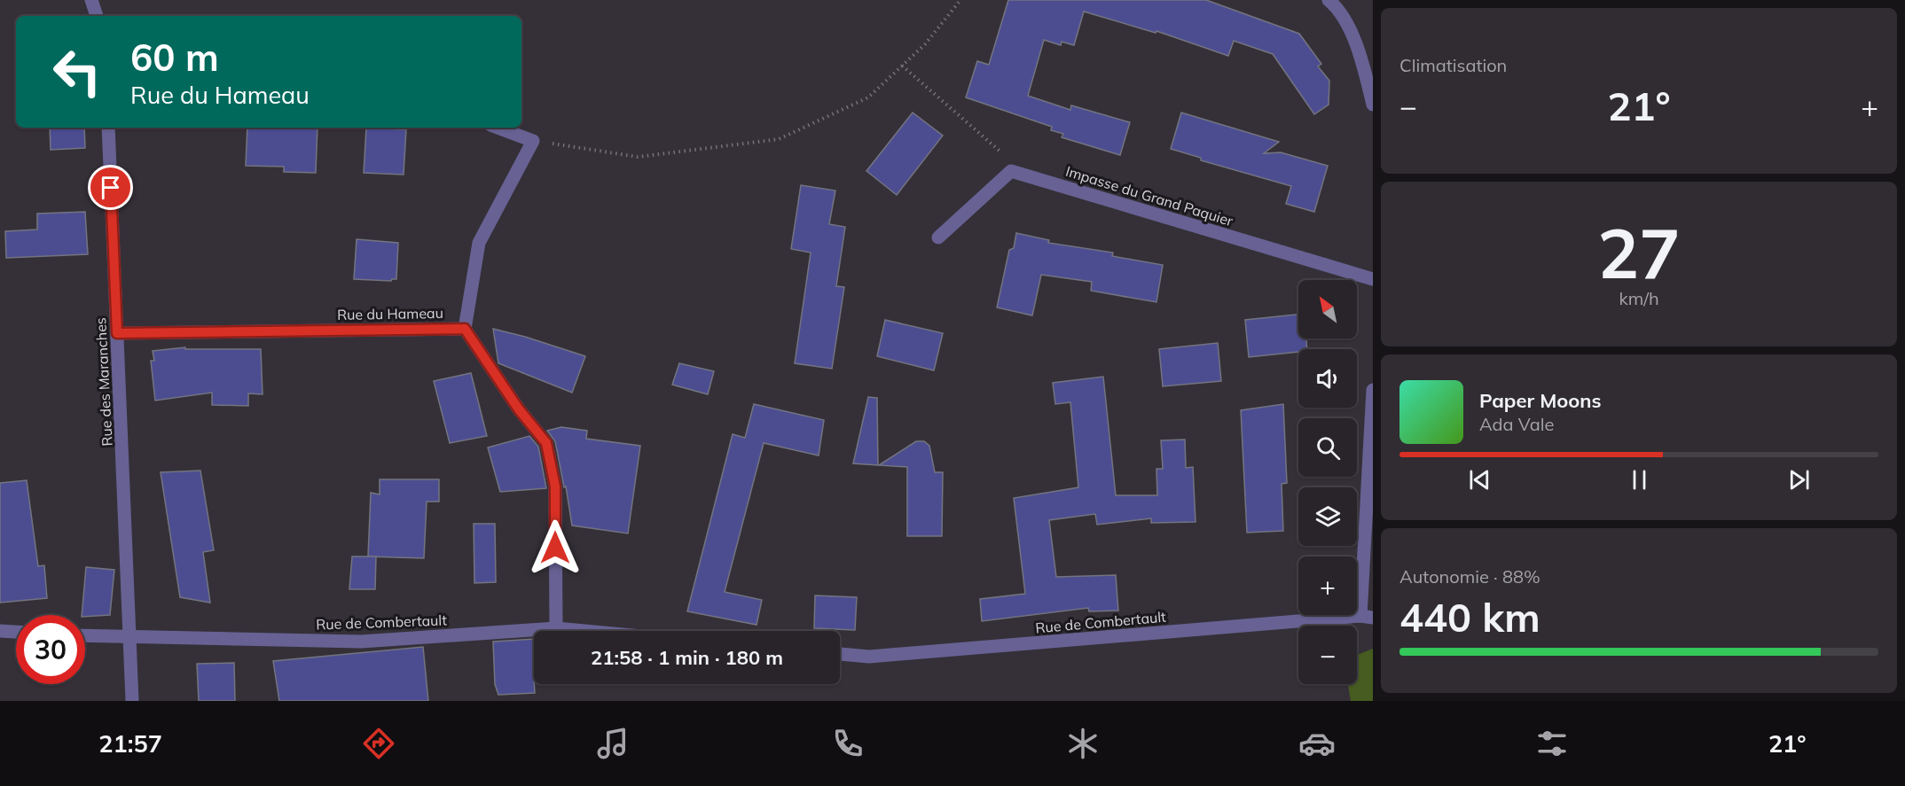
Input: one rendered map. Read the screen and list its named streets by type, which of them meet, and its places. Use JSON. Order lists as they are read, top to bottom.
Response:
{
  "streets": {
    "street": [
      "Impasse du Grand Paquier",
      "Rue du Hameau",
      "Rue des Maranches",
      "Rue de Combertault"
    ]
  },
  "crossings": [
    ["Rue du Hameau", "Rue des Maranches"],
    ["Rue des Maranches", "Rue de Combertault"]
  ],
  "north": "top left",
  "page": {
    "tile": [
      "Climatisation",
      ["27", "km/h"],
      ["Autonomie · 88%", "440 km"]
    ],
    "turn": ["60 m", "Rue du Hameau"],
    "heat": ["−", "21°", "+"],
    "map_buttons": ["+", "−"],
    "song": ["Paper Moons", "Ada Vale"],
    "limit": "30",
    "trip": "21:58 · 1 min · 180 m",
    "tabs": ["21:57", "21°"]
  }
}
